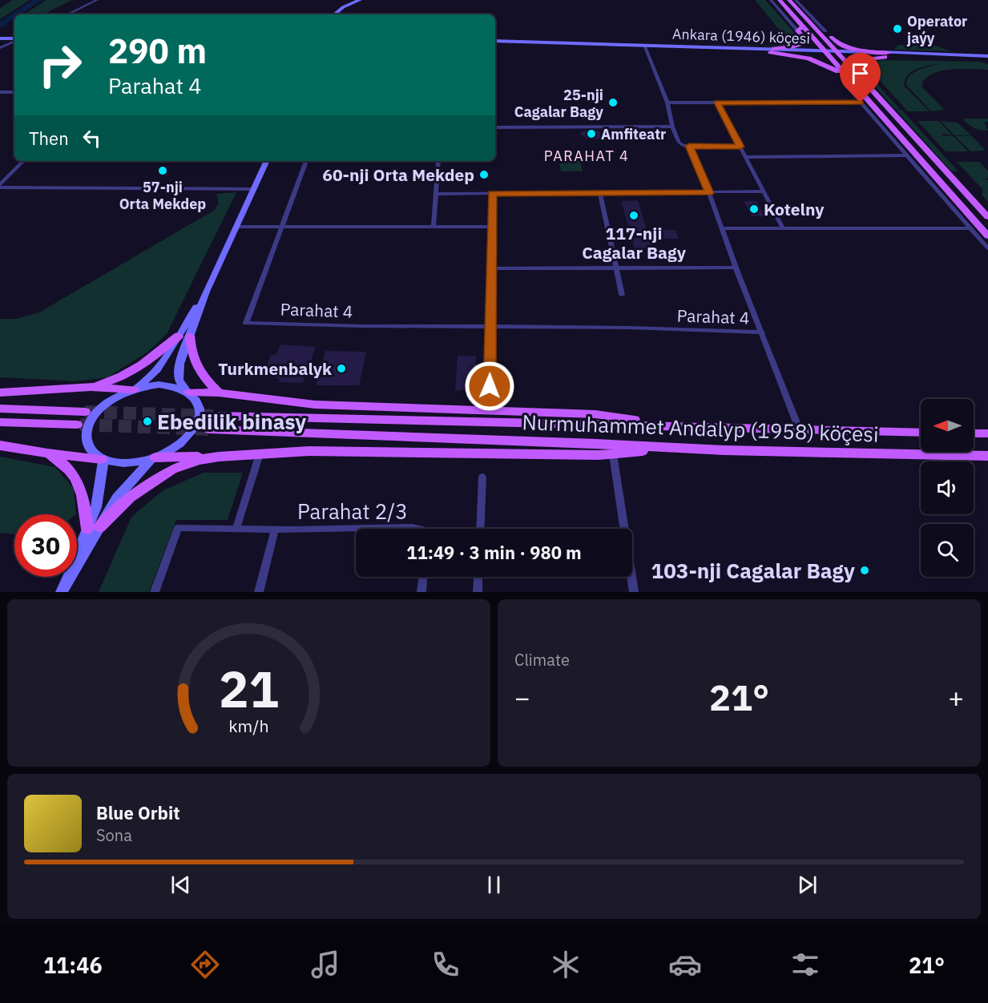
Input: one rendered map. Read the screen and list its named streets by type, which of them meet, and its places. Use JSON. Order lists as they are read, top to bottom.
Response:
{
  "streets": {
    "main road": ["Nurmuhammet Andalyp (1958) köçesi"],
    "street": ["Ankara (1946) köçesi", "Parahat 4", "Parahat 2/3"]
  },
  "crossings": [
    ["Ankara (1946) köçesi", "Parahat 4"],
    ["Parahat 4", "Nurmuhammet Andalyp (1958) köçesi"]
  ],
  "districts": ["PARAHAT 4"],
  "places": [
    "Operator jaýy",
    "25-nji Cagalar Bagy",
    "Amfiteatr",
    "57-nji Orta Mekdep",
    "60-nji Orta Mekdep",
    "Kotelny",
    "117-nji Cagalar Bagy",
    "Turkmenbalyk",
    "Ebedilik binasy",
    "103-nji Cagalar Bagy"
  ],
  "north": "left",
  "page": {
    "turn": ["290 m", "Parahat 4"],
    "then": "Then",
    "limit": "30",
    "trip": "11:49 · 3 min · 980 m",
    "tile": "Climate",
    "heat": ["−", "21°", "+"],
    "song": ["Blue Orbit", "Sona"],
    "tabs": ["11:46", "21°"],
    "gauge": ["21", "km/h"]
  }
}
